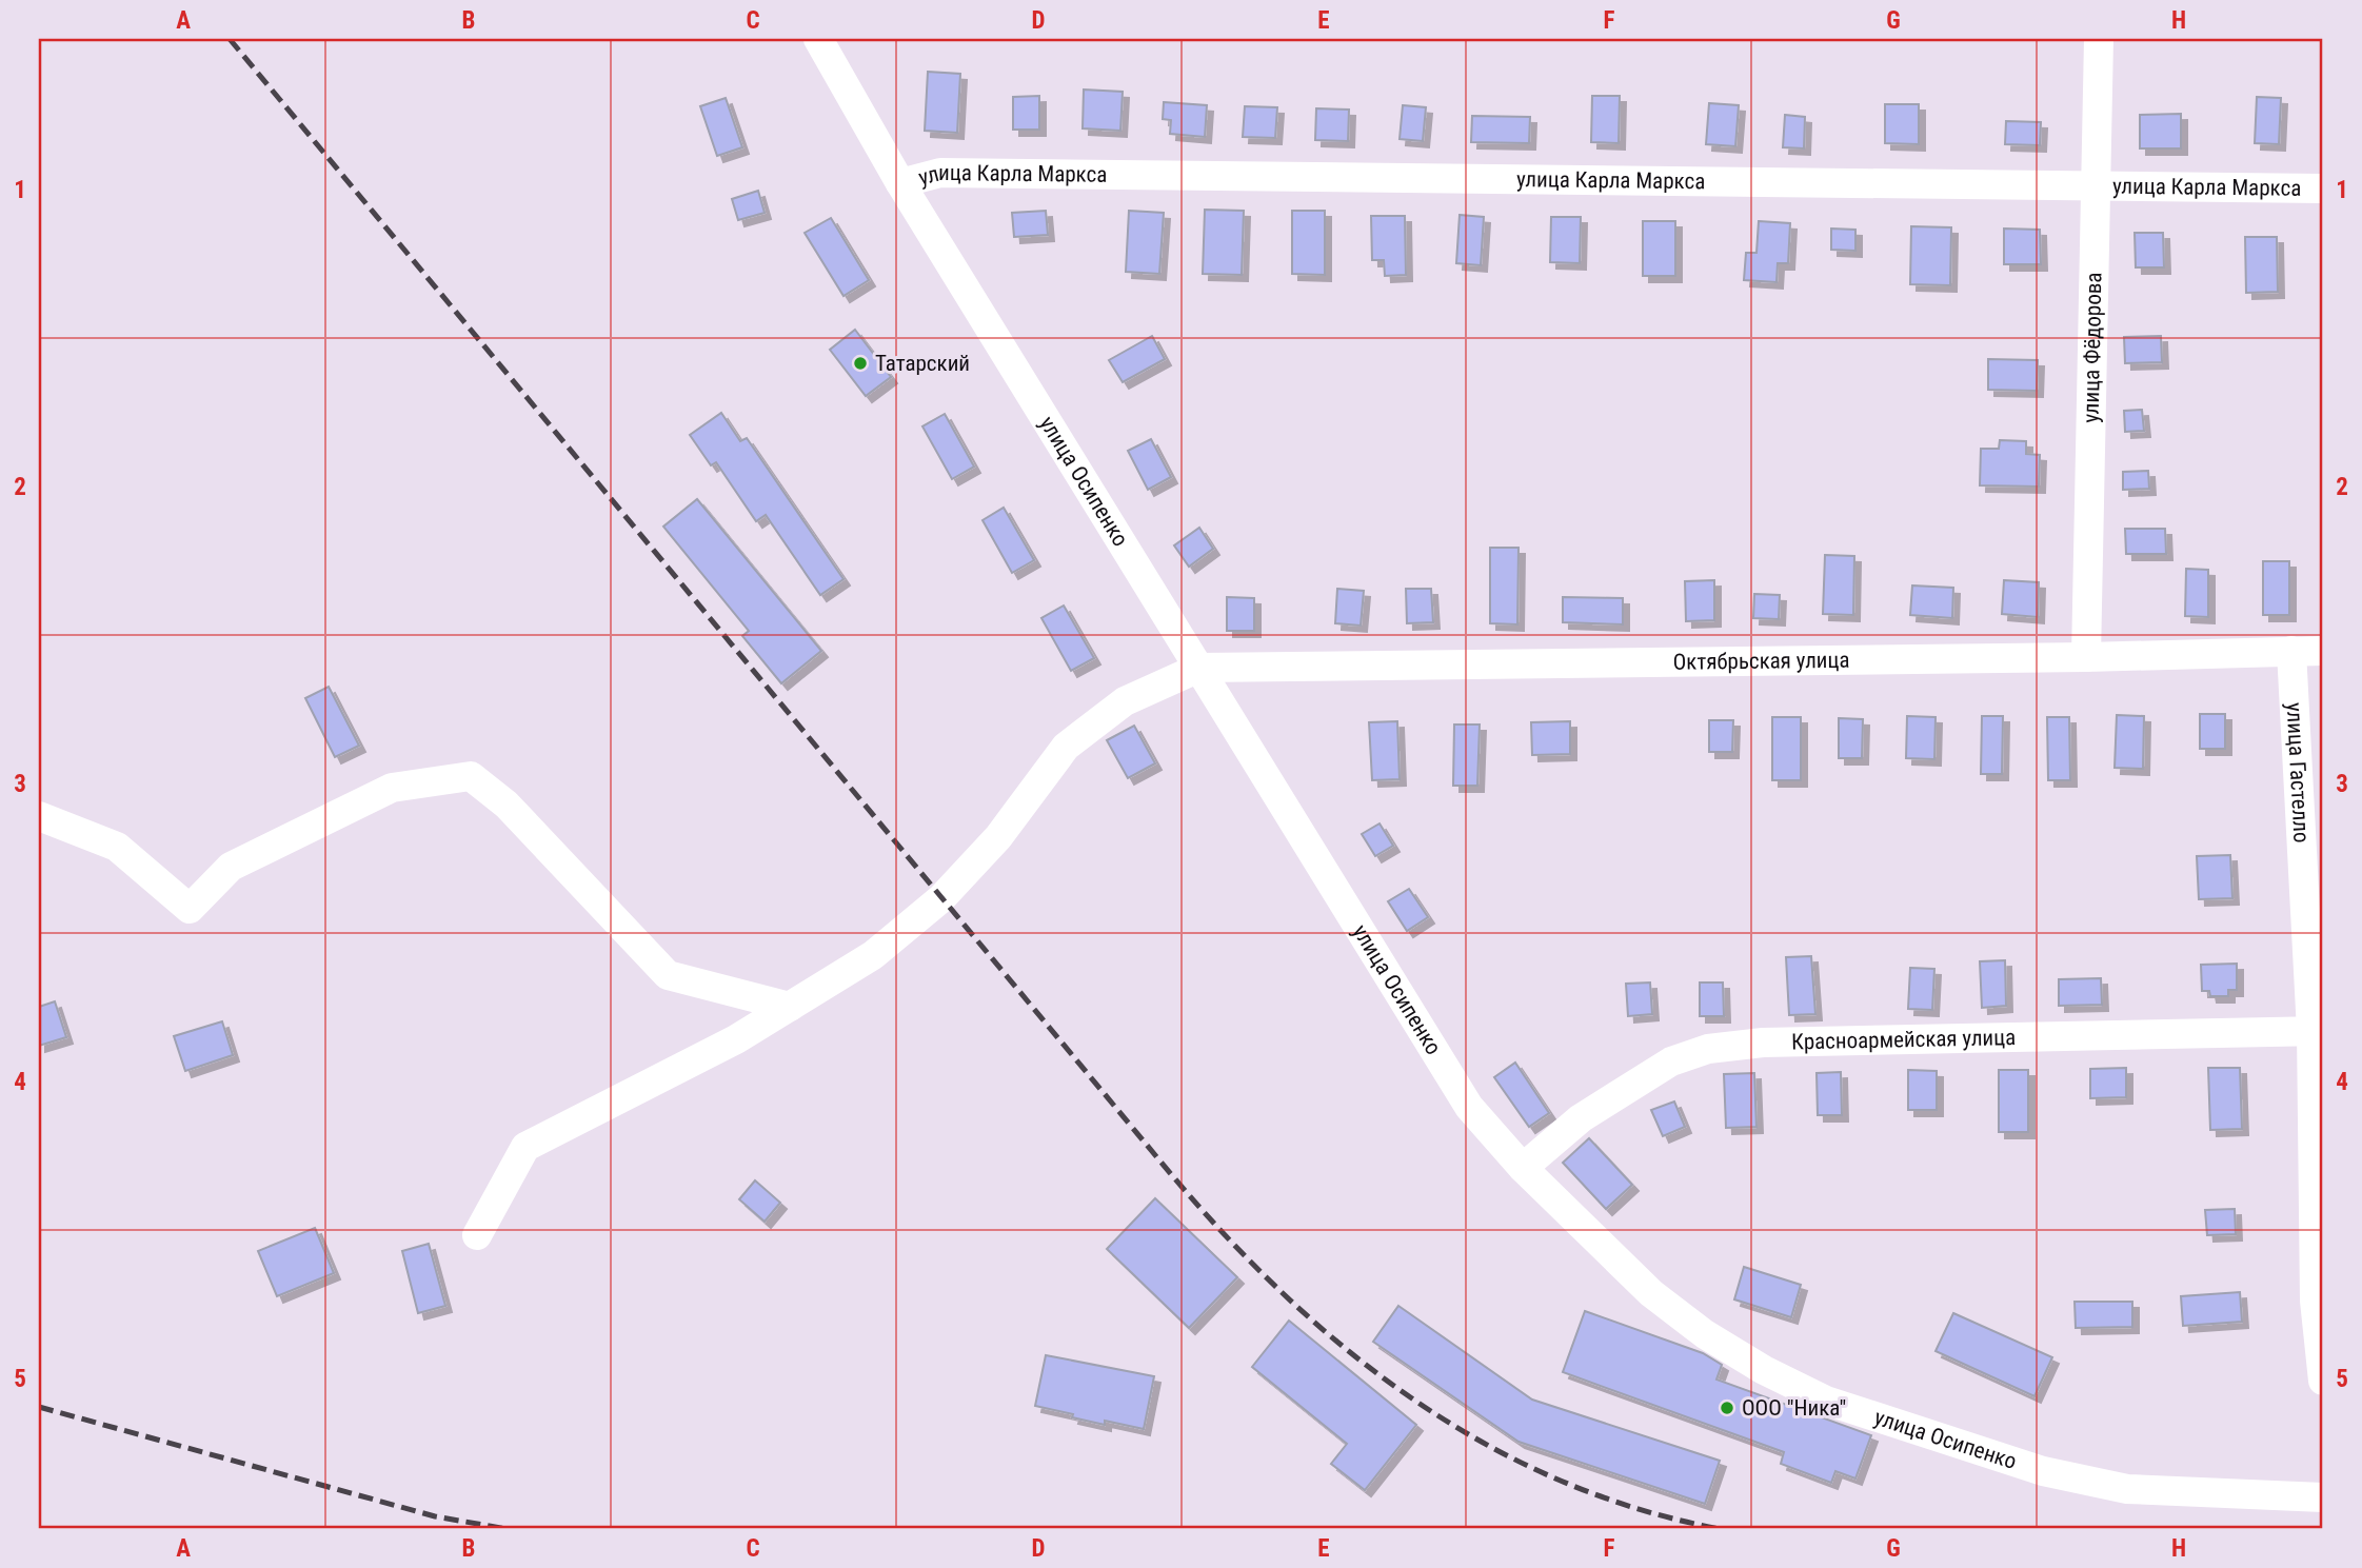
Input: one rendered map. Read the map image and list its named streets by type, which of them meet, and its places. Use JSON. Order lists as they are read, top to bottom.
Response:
{
  "streets": {
    "street": [
      "улица Карла Маркса",
      "улица Фёдорова",
      "улица Осипенко",
      "Октябрьская улица",
      "улица Гастелло",
      "Красноармейская улица"
    ]
  },
  "crossings": [
    ["улица Карла Маркса", "улица Фёдорова"],
    ["улица Карла Маркса", "улица Осипенко"],
    ["улица Фёдорова", "Октябрьская улица"],
    ["улица Осипенко", "Октябрьская улица"],
    ["улица Осипенко", "Красноармейская улица"],
    ["Октябрьская улица", "улица Гастелло"],
    ["улица Гастелло", "Красноармейская улица"]
  ],
  "places": ["Татарский", "ООО \"Ника\""],
  "grid": {
    "columns": [
      "A",
      "B",
      "C",
      "D",
      "E",
      "F",
      "G",
      "H"
    ],
    "rows": [
      "1",
      "2",
      "3",
      "4",
      "5"
    ]
  }
}
